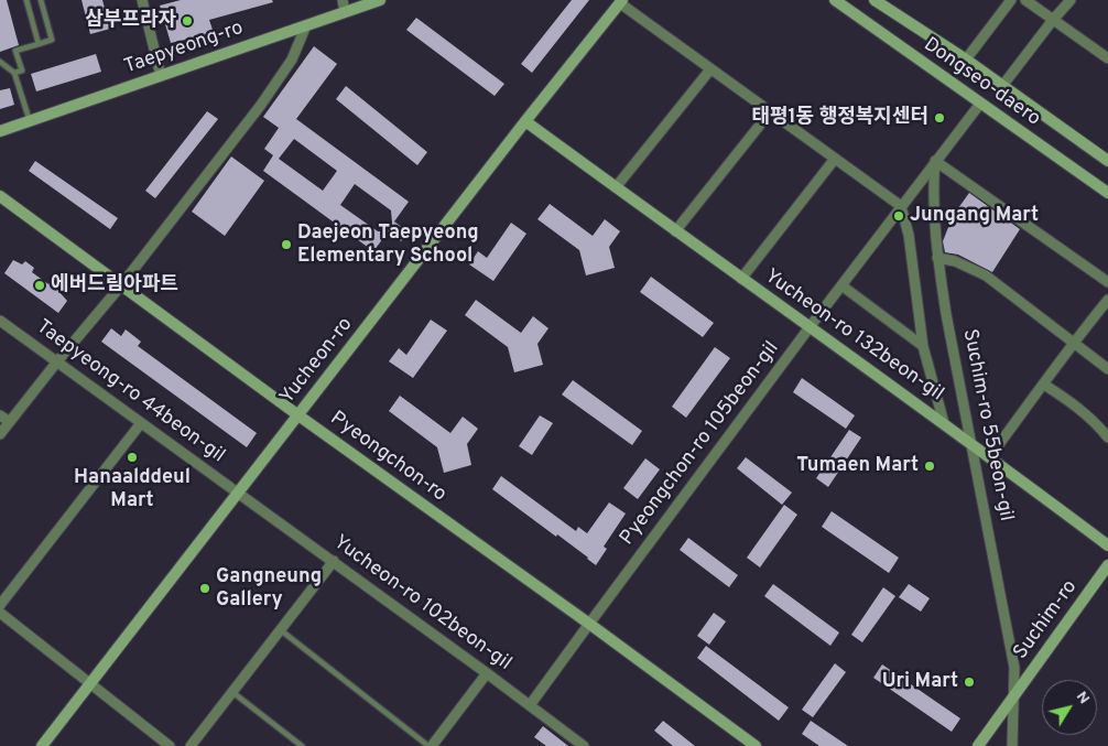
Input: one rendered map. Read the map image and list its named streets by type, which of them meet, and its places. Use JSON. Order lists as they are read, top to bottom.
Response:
{
  "streets": {
    "main road": [
      "Taepyeong-ro",
      "Dongseo-daero",
      "Yucheon-ro 132beon-gil",
      "Yucheon-ro",
      "Pyeongchon-ro",
      "Suchim-ro"
    ],
    "street": [
      "Taepyeong-ro 44beon-gil",
      "Suchim-ro 55beon-gil",
      "Pyeongchon-ro 105beon-gil",
      "Yucheon-ro 102beon-gil"
    ]
  },
  "crossings": [
    ["Dongseo-daero", "Pyeongchon-ro 105beon-gil"],
    ["Yucheon-ro 132beon-gil", "Yucheon-ro"],
    ["Yucheon-ro 132beon-gil", "Suchim-ro 55beon-gil"],
    ["Yucheon-ro 132beon-gil", "Pyeongchon-ro 105beon-gil"],
    ["Yucheon-ro", "Taepyeong-ro 44beon-gil"],
    ["Yucheon-ro", "Pyeongchon-ro"],
    ["Yucheon-ro", "Yucheon-ro 102beon-gil"],
    ["Taepyeong-ro 44beon-gil", "Yucheon-ro 102beon-gil"],
    ["Suchim-ro 55beon-gil", "Pyeongchon-ro 105beon-gil"],
    ["Suchim-ro 55beon-gil", "Suchim-ro"],
    ["Pyeongchon-ro 105beon-gil", "Pyeongchon-ro"],
    ["Pyeongchon-ro 105beon-gil", "Yucheon-ro 102beon-gil"]
  ],
  "places": [
    "삼부프라자",
    "태평1동 행정복지센터",
    "Jungang Mart",
    "Daejeon Taepyeong Elementary School",
    "에버드림아파트",
    "Hanaalddeul Mart",
    "Tumaen Mart",
    "Gangneung Gallery",
    "Uri Mart"
  ],
  "north": "top right"
}
